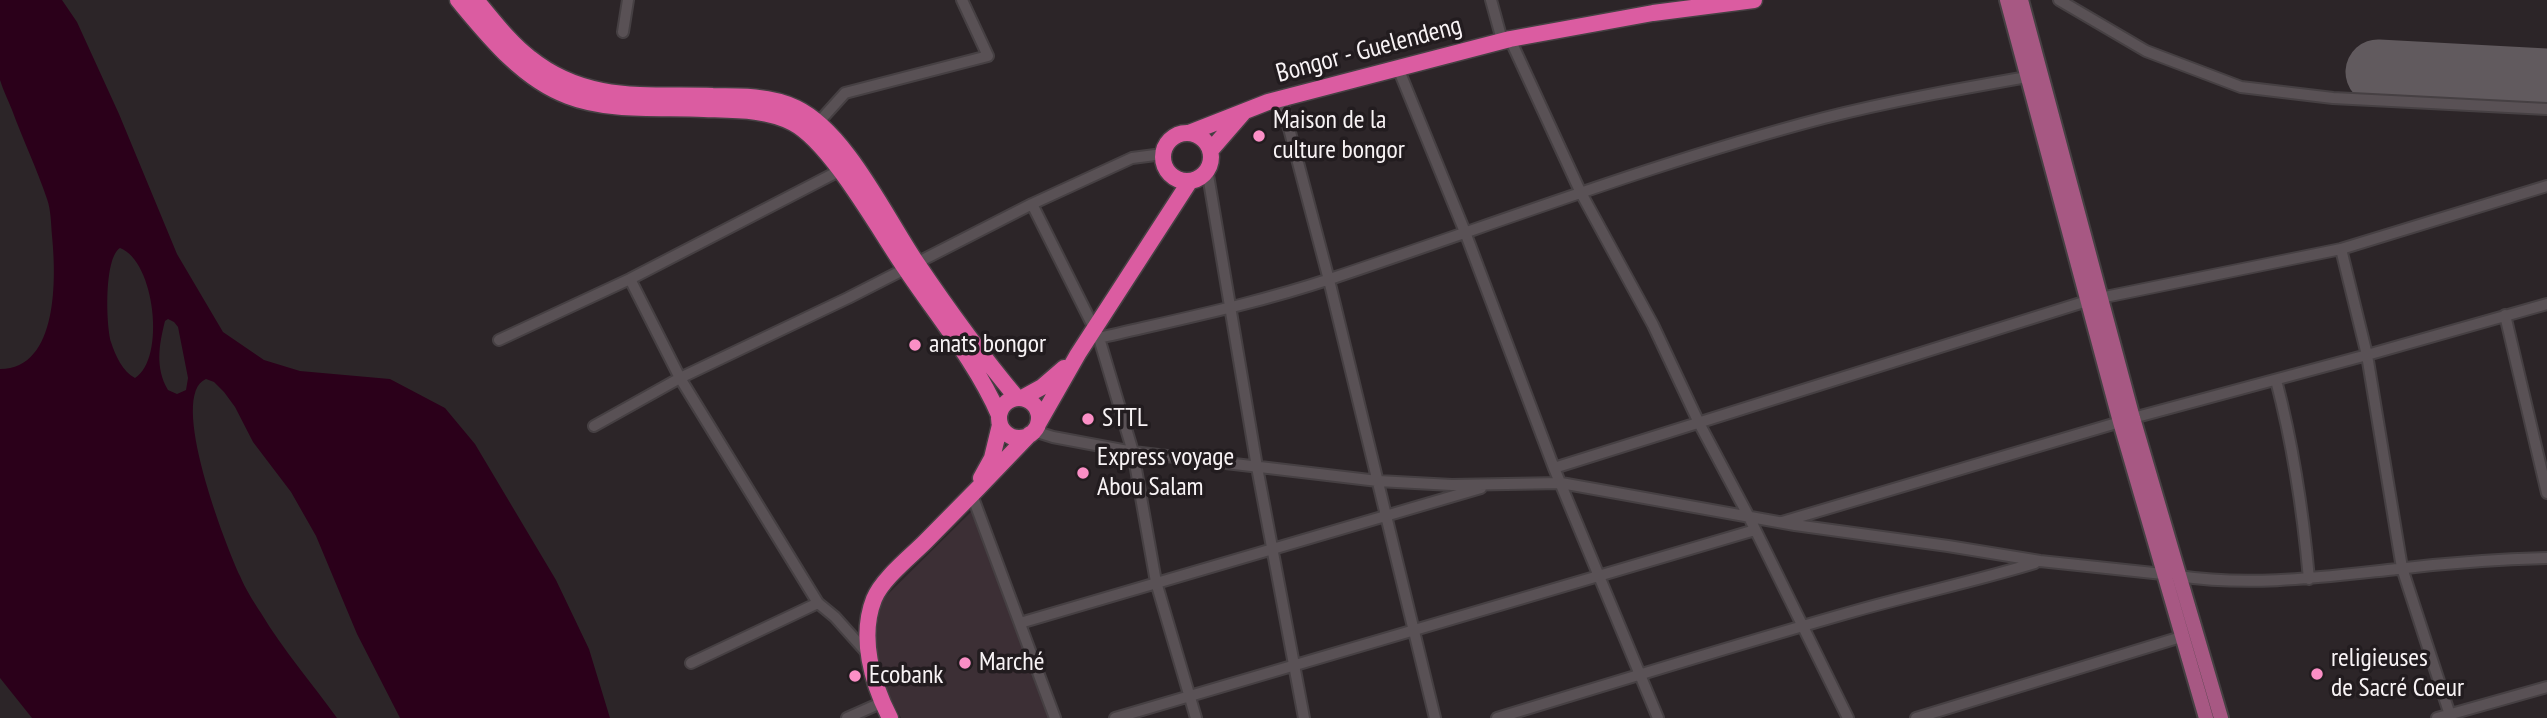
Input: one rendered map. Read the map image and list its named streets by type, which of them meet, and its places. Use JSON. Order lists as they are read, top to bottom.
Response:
{
  "streets": {
    "highway": ["Bongor - Guelendeng"]
  },
  "places": [
    "Maison de la culture bongor",
    "anats bongor",
    "STTL",
    "Express voyage Abou Salam",
    "Marché",
    "religieuses de Sacré Coeur",
    "Ecobank"
  ]
}
